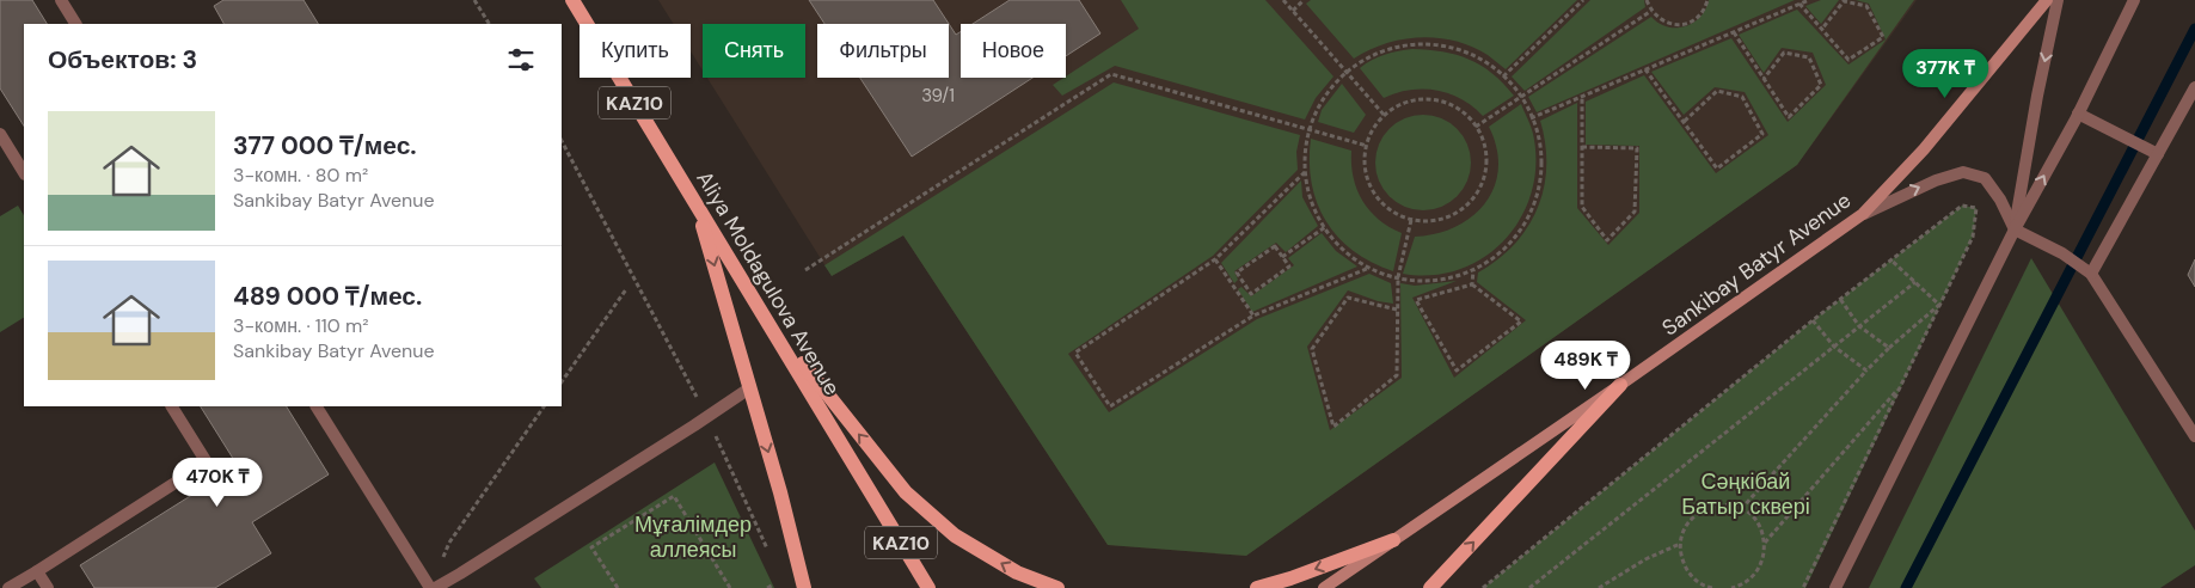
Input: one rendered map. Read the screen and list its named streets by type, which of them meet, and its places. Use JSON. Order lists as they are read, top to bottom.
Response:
{
  "streets": {
    "main road": ["KAZ10", "Sankibay Batyr Avenue", "Aliya Moldagulova Avenue"]
  },
  "parks": ["Сәңкібай Батыр сквері", "Мұғалімдер аллеясы"],
  "house_numbers": ["39/1"],
  "page": {
    "chip": [
      "Купить",
      "Снять",
      "Фильтры",
      "Новое"
    ],
    "heading": "Объектов: 3",
    "price": ["377K ₸", "489K ₸", "470K ₸"],
    "list": [
      {
        "name": "377 000 ₸/мес.",
        "note": "3-комн. · 80 m² · Sankibay Batyr Avenue"
      },
      {
        "name": "489 000 ₸/мес.",
        "note": "3-комн. · 110 m² · Sankibay Batyr Avenue"
      }
    ]
  }
}
